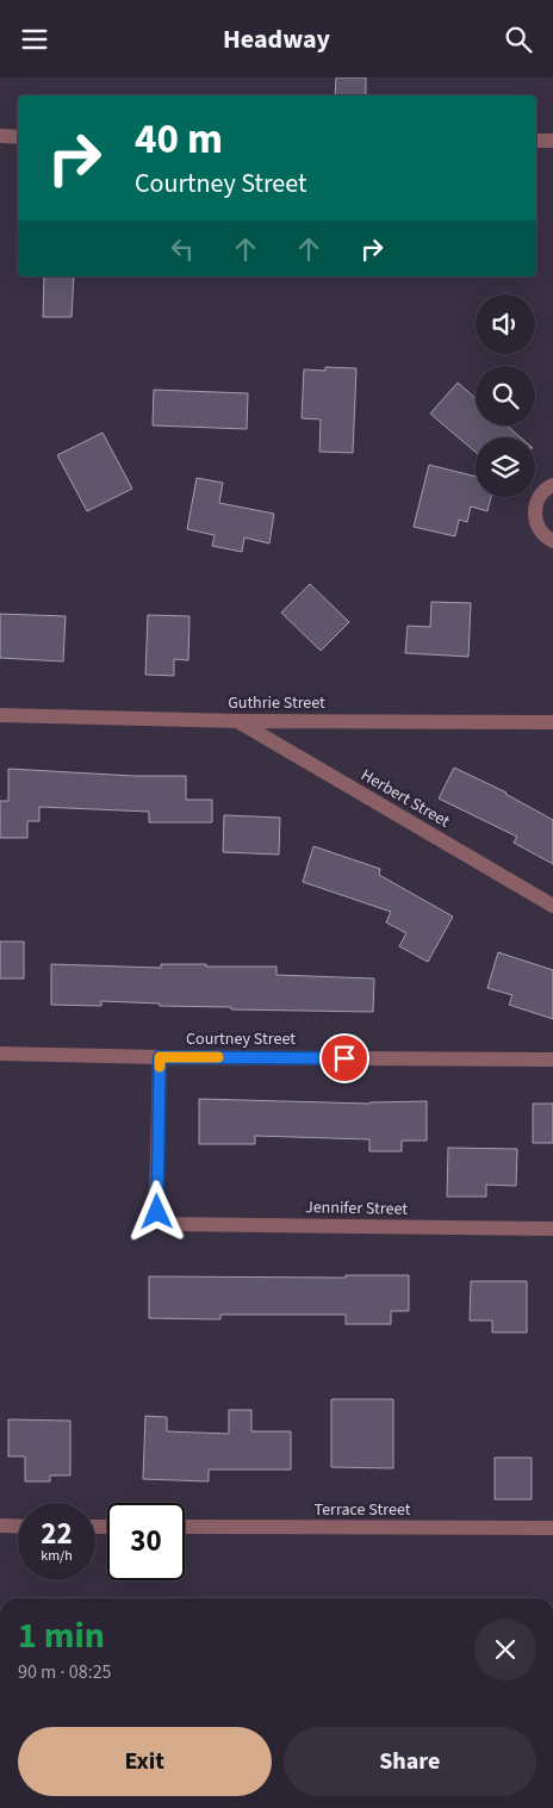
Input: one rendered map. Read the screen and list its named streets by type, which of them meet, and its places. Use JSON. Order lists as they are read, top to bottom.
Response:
{
  "streets": {
    "street": [
      "Guthrie Street",
      "Herbert Street",
      "Courtney Street",
      "Jennifer Street",
      "Terrace Street"
    ]
  },
  "crossings": [
    ["Guthrie Street", "Herbert Street"],
    ["Courtney Street", "Jennifer Street"]
  ],
  "page": {
    "header": "Headway",
    "turn": ["40 m", "Courtney Street"],
    "speed": "22 km/h",
    "limit": "30",
    "heading": ["1 min", "90 m · 08:25"],
    "buttons": ["Exit", "Share"]
  }
}
